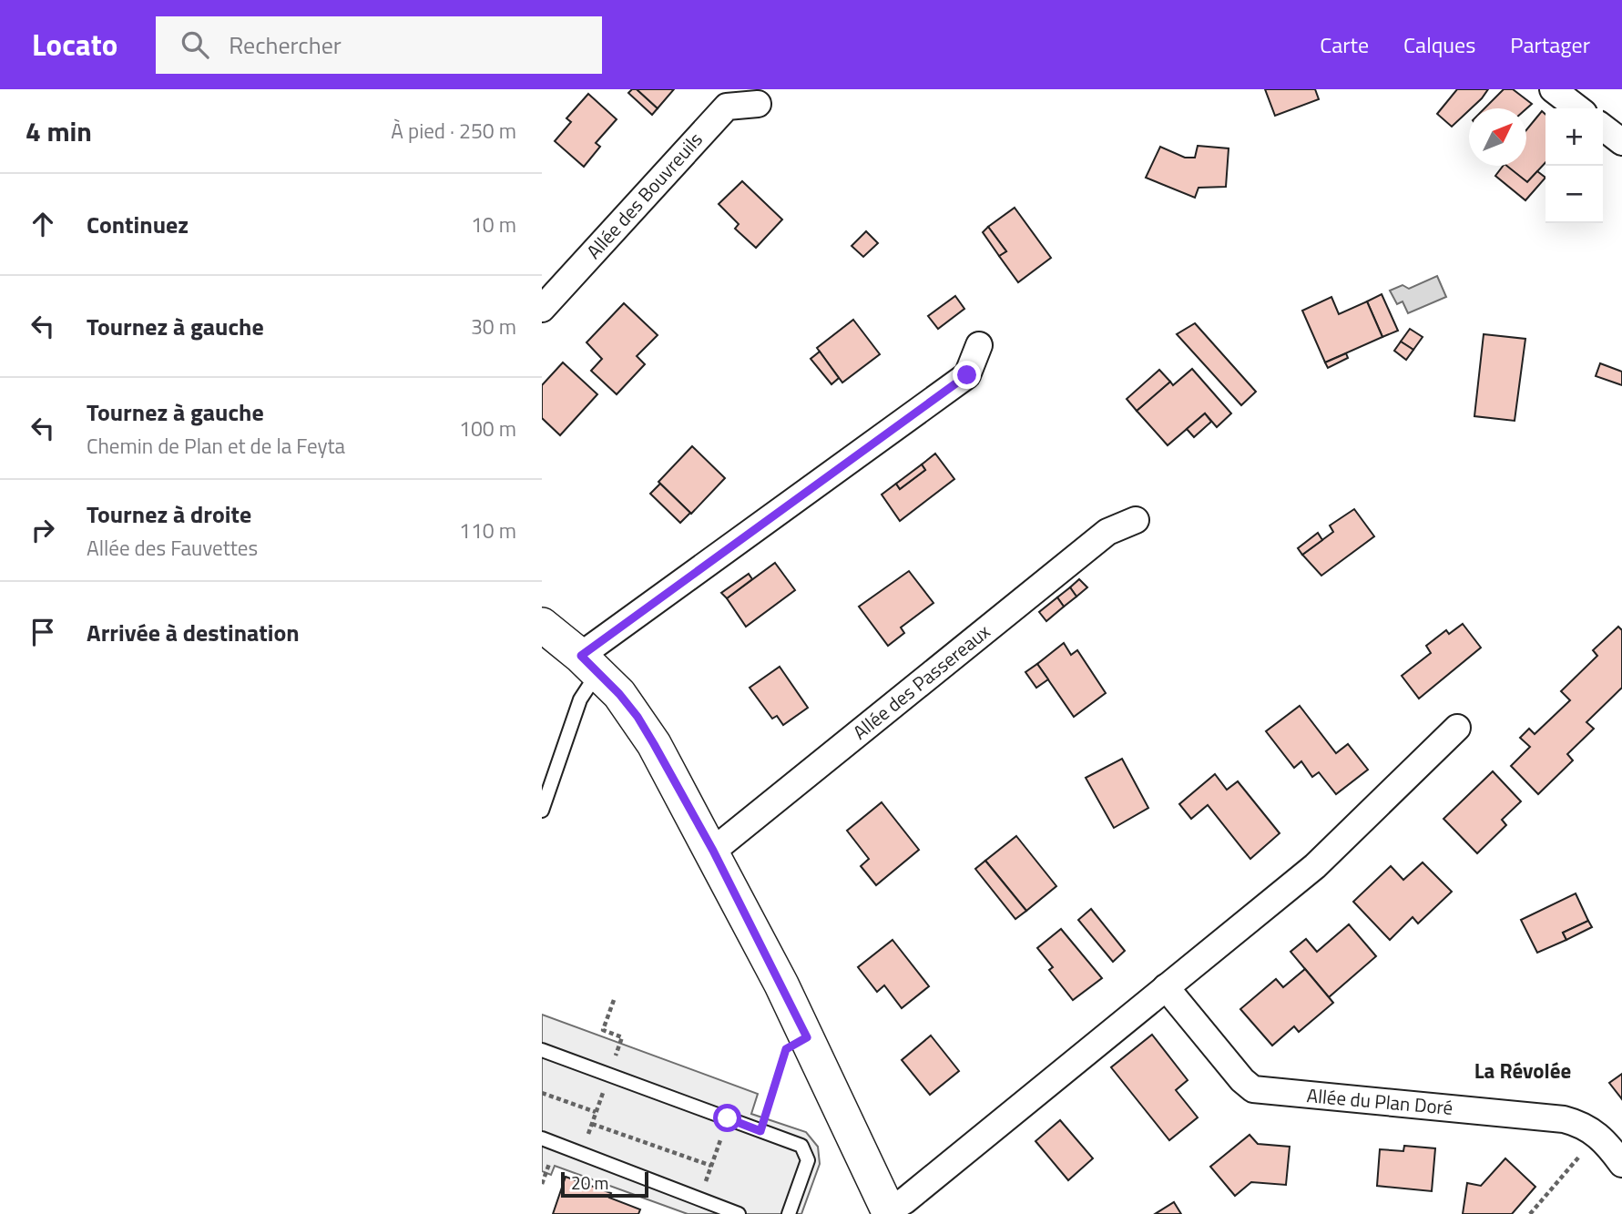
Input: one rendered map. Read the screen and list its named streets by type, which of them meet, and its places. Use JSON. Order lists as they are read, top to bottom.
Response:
{
  "streets": {
    "street": ["Allée des Bouvreuils", "Allée des Passereaux", "Allée du Plan Doré"]
  },
  "districts": ["La Révolée"],
  "scale_bar": "20 m",
  "north": "top right",
  "page": {
    "header": "Locato",
    "search": "Rechercher",
    "nav": ["Carte", "Calques", "Partager"],
    "heading": ["4 min", "À pied · 250 m"],
    "map_buttons": ["+", "−"],
    "list": [
      ["Continuez", "10 m"],
      ["Tournez à gauche", "30 m"],
      ["Tournez à gauche", "Chemin de Plan et de la Feyta", "100 m"],
      ["Tournez à droite", "Allée des Fauvettes", "110 m"],
      "Arrivée à destination"
    ],
    "scale": "20 m"
  }
}
